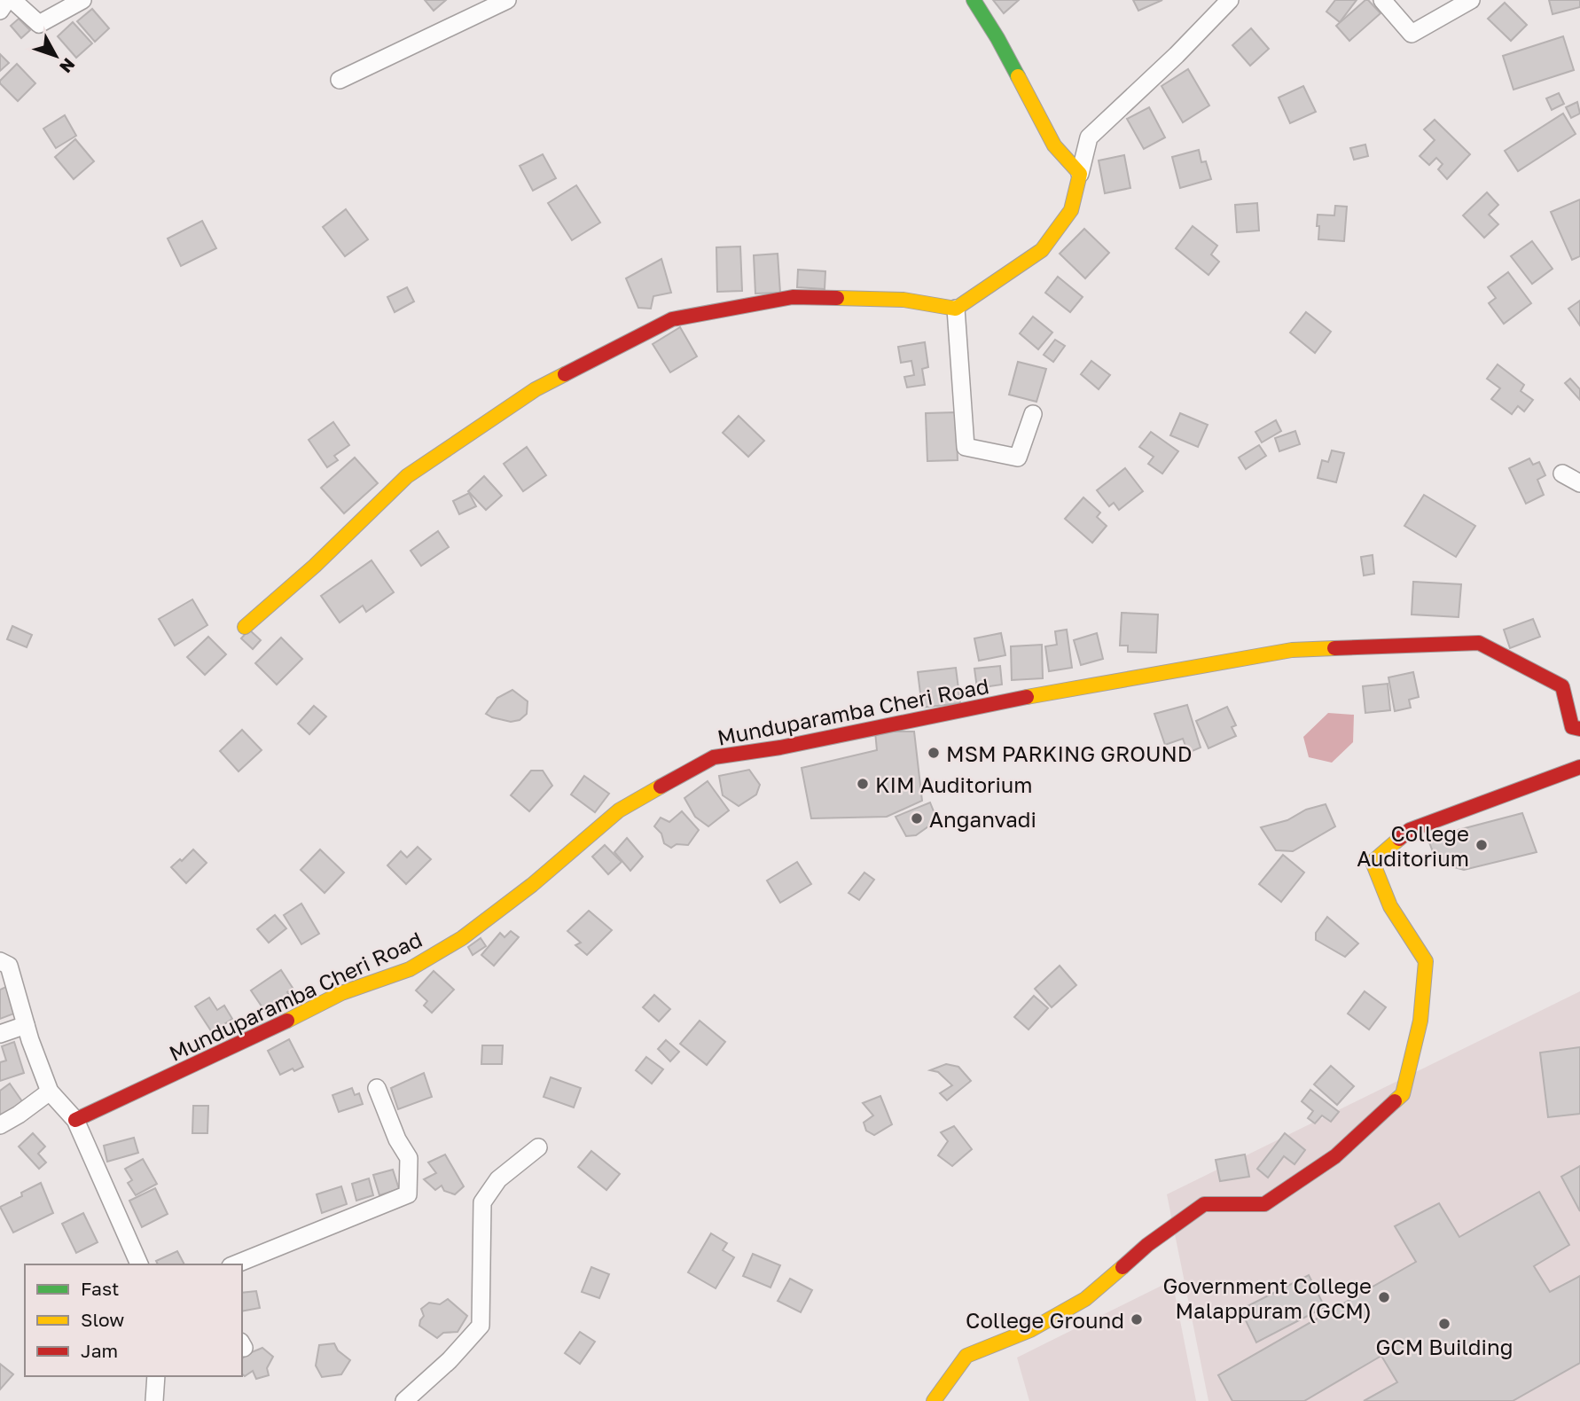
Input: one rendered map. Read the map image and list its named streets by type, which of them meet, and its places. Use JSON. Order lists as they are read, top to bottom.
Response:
{
  "streets": {
    "street": ["Munduparamba Cheri Road"]
  },
  "places": [
    "MSM PARKING GROUND",
    "KIM Auditorium",
    "Anganvadi",
    "College Auditorium",
    "Government College Malappuram (GCM)",
    "College Ground",
    "GCM Building"
  ],
  "legend": ["Fast", "Slow", "Jam"],
  "north": "bottom right"
}
